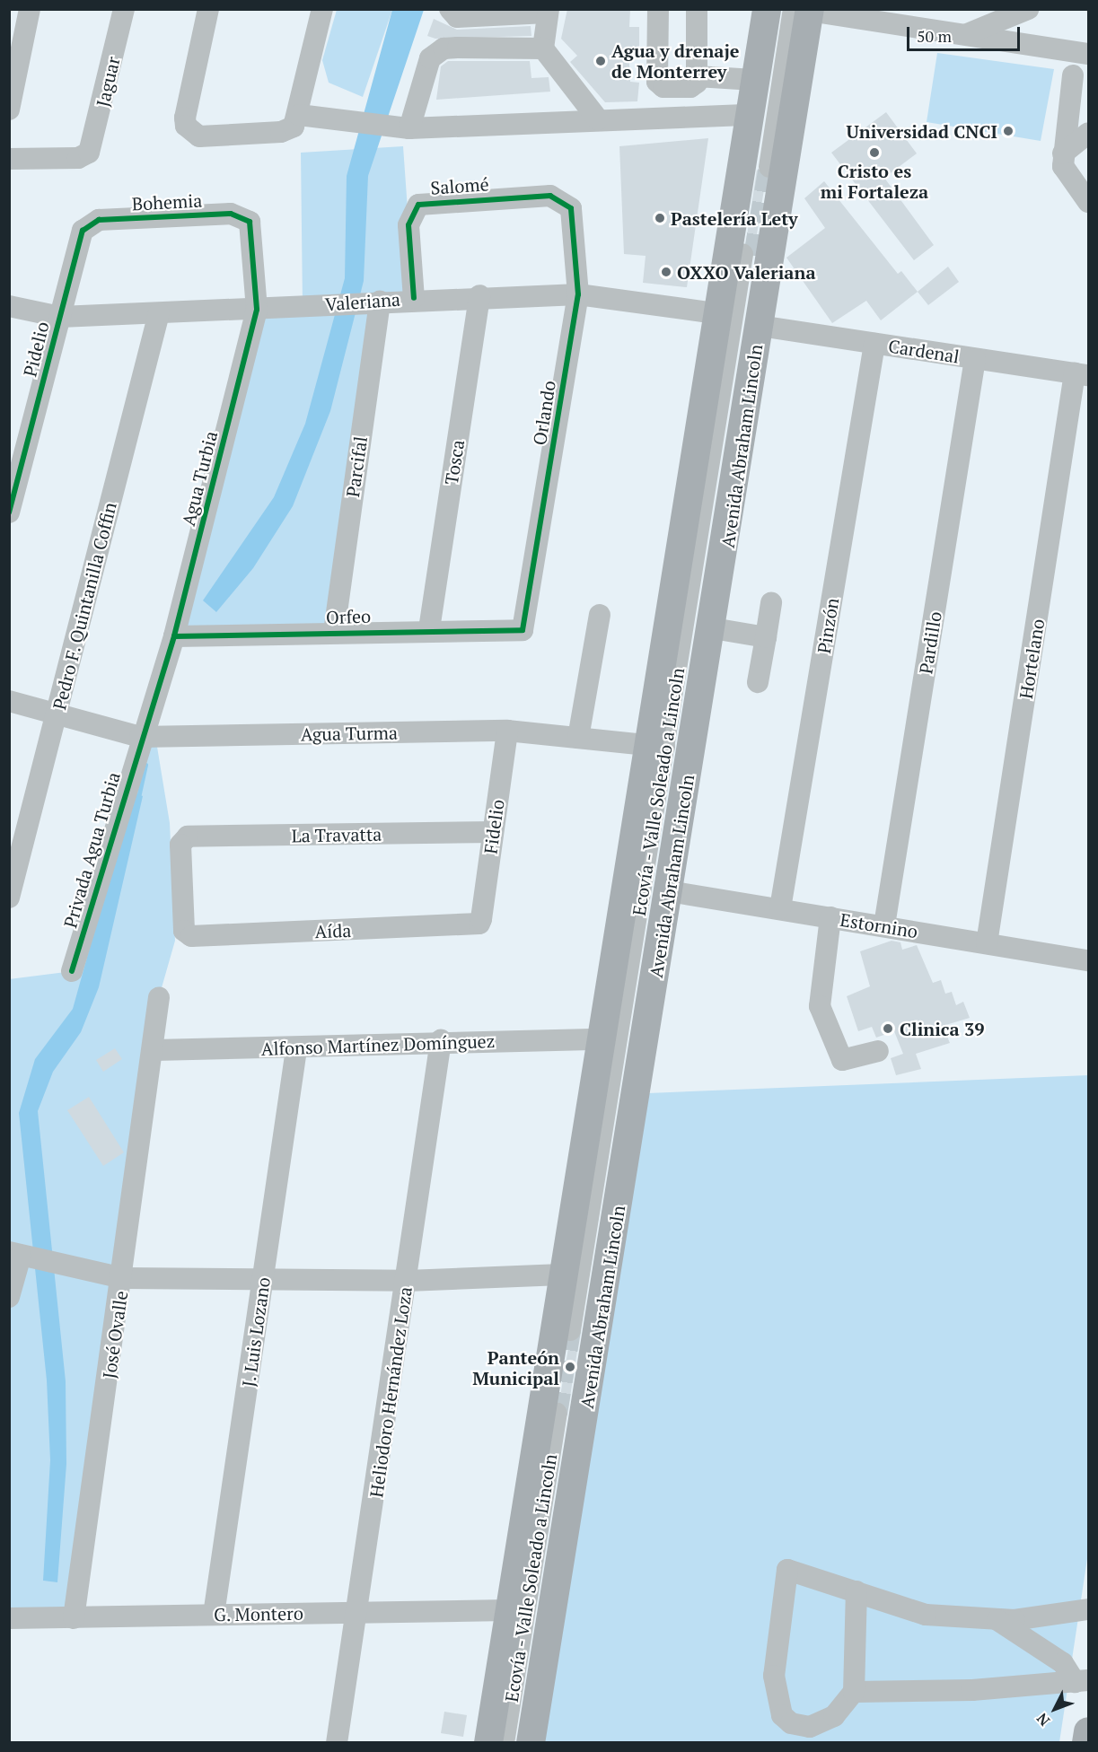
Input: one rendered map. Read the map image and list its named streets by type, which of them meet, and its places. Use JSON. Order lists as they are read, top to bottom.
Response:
{
  "streets": {
    "main road": ["Avenida Abraham Lincoln"],
    "street": [
      "Jaguar",
      "Salomé",
      "Bohemia",
      "Valeriana",
      "Pidelio",
      "Cardenal",
      "Orlando",
      "Tosca",
      "Parcifal",
      "Agua Turbia",
      "Pedro F. Quintanilla Coffin",
      "Orfeo",
      "Pinzón",
      "Pardillo",
      "Hortelano",
      "Agua Turma",
      "Ecovía - Valle Soleado a Lincoln",
      "Fidelio",
      "La Travatta",
      "Privada Agua Turbia",
      "Estornino",
      "Aída",
      "Alfonso Martínez Domínguez",
      "J. Luis Lozano",
      "José Ovalle",
      "Heliodoro Hernández Loza",
      "G. Montero"
    ]
  },
  "crossings": [
    ["Salomé", "Valeriana"],
    ["Salomé", "Orlando"],
    ["Bohemia", "Pidelio"],
    ["Bohemia", "Agua Turbia"],
    ["Valeriana", "Pidelio"],
    ["Valeriana", "Orlando"],
    ["Valeriana", "Tosca"],
    ["Valeriana", "Parcifal"],
    ["Valeriana", "Agua Turbia"],
    ["Valeriana", "Pedro F. Quintanilla Coffin"],
    ["Cardenal", "Avenida Abraham Lincoln"],
    ["Cardenal", "Pinzón"],
    ["Cardenal", "Pardillo"],
    ["Cardenal", "Hortelano"],
    ["Orlando", "Orfeo"],
    ["Avenida Abraham Lincoln", "Agua Turma"],
    ["Avenida Abraham Lincoln", "Estornino"],
    ["Tosca", "Orfeo"],
    ["Parcifal", "Orfeo"],
    ["Agua Turbia", "Orfeo"],
    ["Agua Turbia", "Agua Turma"],
    ["Agua Turbia", "Privada Agua Turbia"],
    ["Pedro F. Quintanilla Coffin", "Agua Turma"],
    ["Pinzón", "Estornino"],
    ["Pardillo", "Estornino"],
    ["Hortelano", "Estornino"],
    ["Agua Turma", "Fidelio"],
    ["Agua Turma", "Privada Agua Turbia"],
    ["Fidelio", "La Travatta"],
    ["Fidelio", "Aída"],
    ["La Travatta", "Aída"],
    ["Alfonso Martínez Domínguez", "J. Luis Lozano"],
    ["Alfonso Martínez Domínguez", "José Ovalle"],
    ["Alfonso Martínez Domínguez", "Heliodoro Hernández Loza"],
    ["J. Luis Lozano", "G. Montero"],
    ["José Ovalle", "G. Montero"],
    ["Heliodoro Hernández Loza", "G. Montero"]
  ],
  "places": [
    "Agua y drenaje de Monterrey",
    "Universidad CNCI",
    "Cristo es mi Fortaleza",
    "Pastelería Lety",
    "OXXO Valeriana",
    "Clinica 39",
    "Panteón Municipal"
  ],
  "scale_bar": "50 m",
  "north": "bottom left"
}
